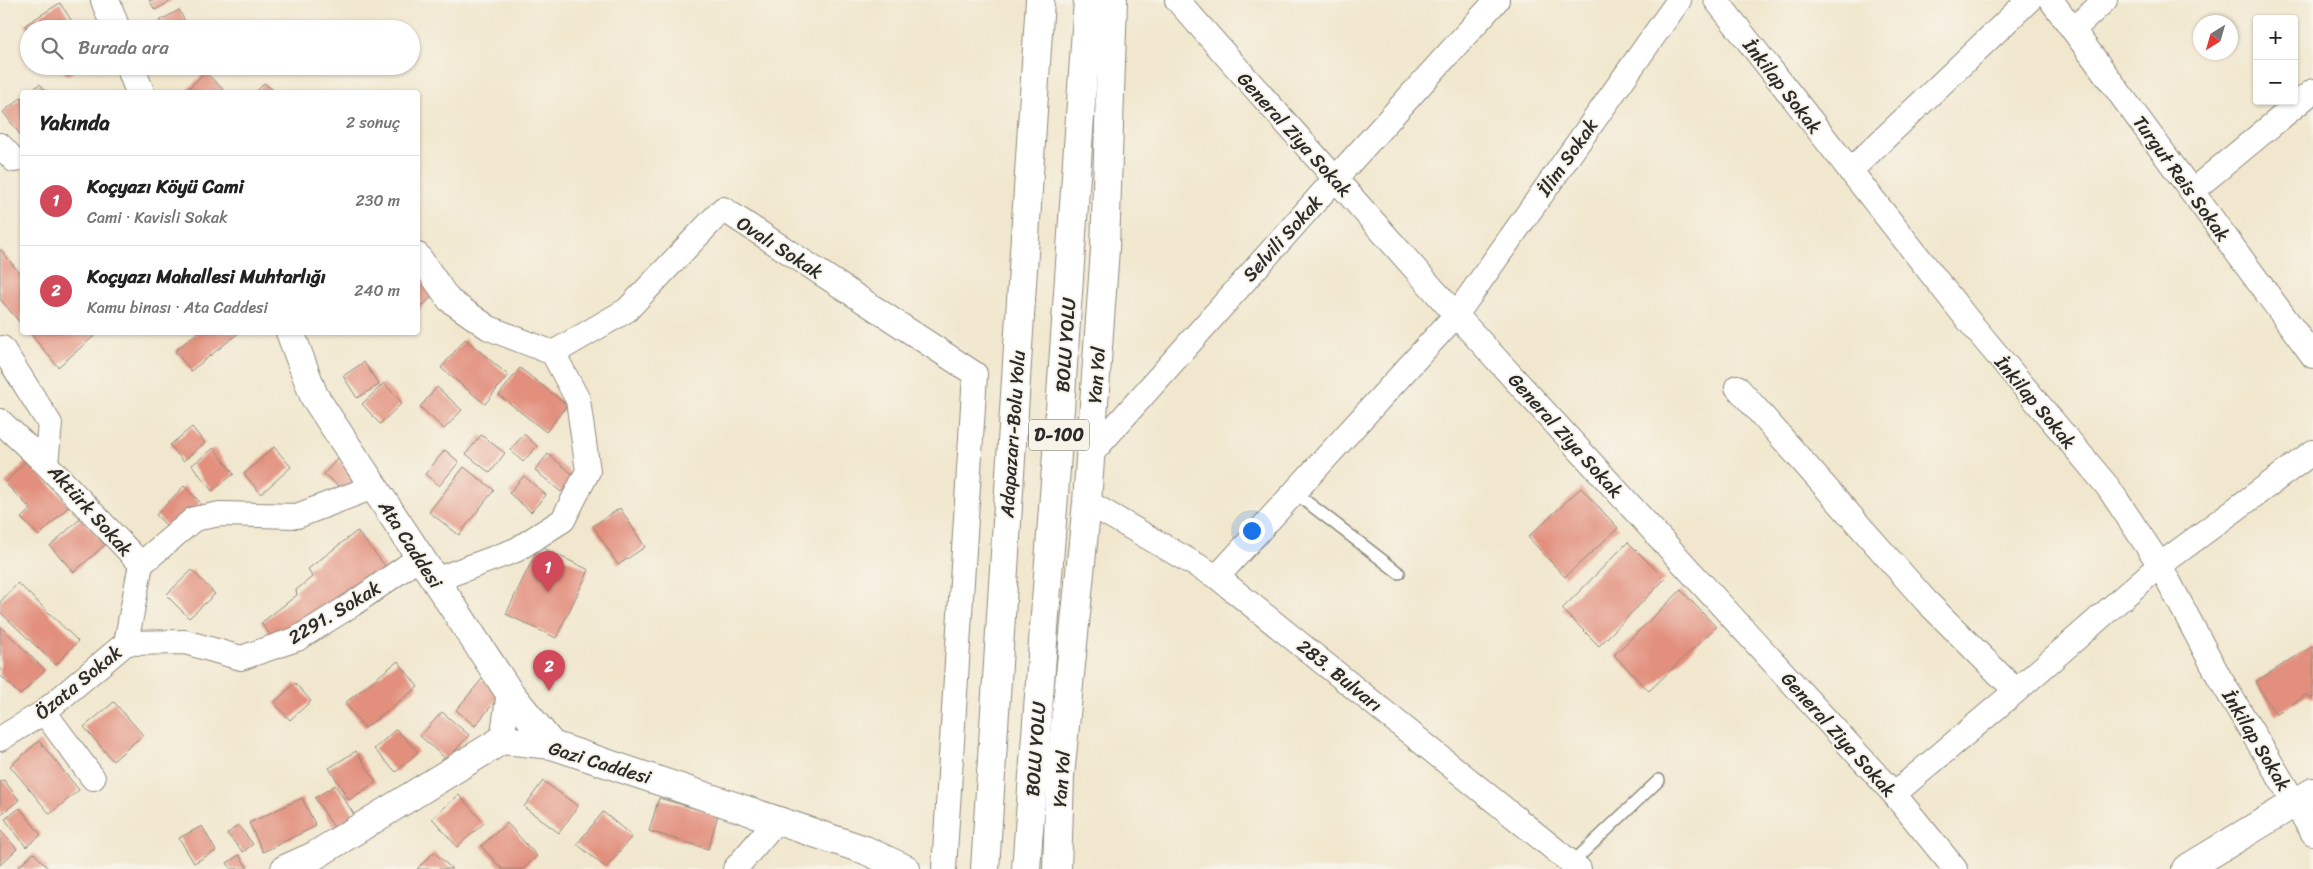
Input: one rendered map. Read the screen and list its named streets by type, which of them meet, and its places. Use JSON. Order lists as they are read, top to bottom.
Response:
{
  "streets": {
    "main road": [
      "BOLU YOLU",
      "Yan Yol",
      "Adapazarı-Bolu Yolu",
      "D-100",
      "Ata Caddesi",
      "Gazi Caddesi"
    ],
    "street": [
      "İnkilap Sokak",
      "General Ziya Sokak",
      "İlim Sokak",
      "Turgut Reis Sokak",
      "Selvili Sokak",
      "Ovalı Sokak",
      "Aktürk Sokak",
      "2291. Sokak",
      "283. Bulvarı",
      "Özata Sokak"
    ]
  },
  "crossings": [
    ["General Ziya Sokak", "İlim Sokak"],
    ["General Ziya Sokak", "Selvili Sokak"],
    ["İlim Sokak", "283. Bulvarı"],
    ["Selvili Sokak", "Yan Yol"],
    ["Yan Yol", "283. Bulvarı"],
    ["Aktürk Sokak", "Özata Sokak"],
    ["Ata Caddesi", "2291. Sokak"],
    ["Ata Caddesi", "Gazi Caddesi"],
    ["2291. Sokak", "Özata Sokak"]
  ],
  "north": "bottom left",
  "page": {
    "map_buttons": ["+", "−"],
    "search": "Burada ara",
    "heading": ["Yakında", "2 sonuç"],
    "list": [
      {
        "mark": "1",
        "name": "Koçyazı Köyü Cami",
        "note": "Cami · Kavisli Sokak",
        "value": "230 m"
      },
      {
        "mark": "2",
        "name": "Koçyazı Mahallesi Muhtarlığı",
        "note": "Kamu binası · Ata Caddesi",
        "value": "240 m"
      }
    ],
    "pins": ["1", "2"]
  }
}
